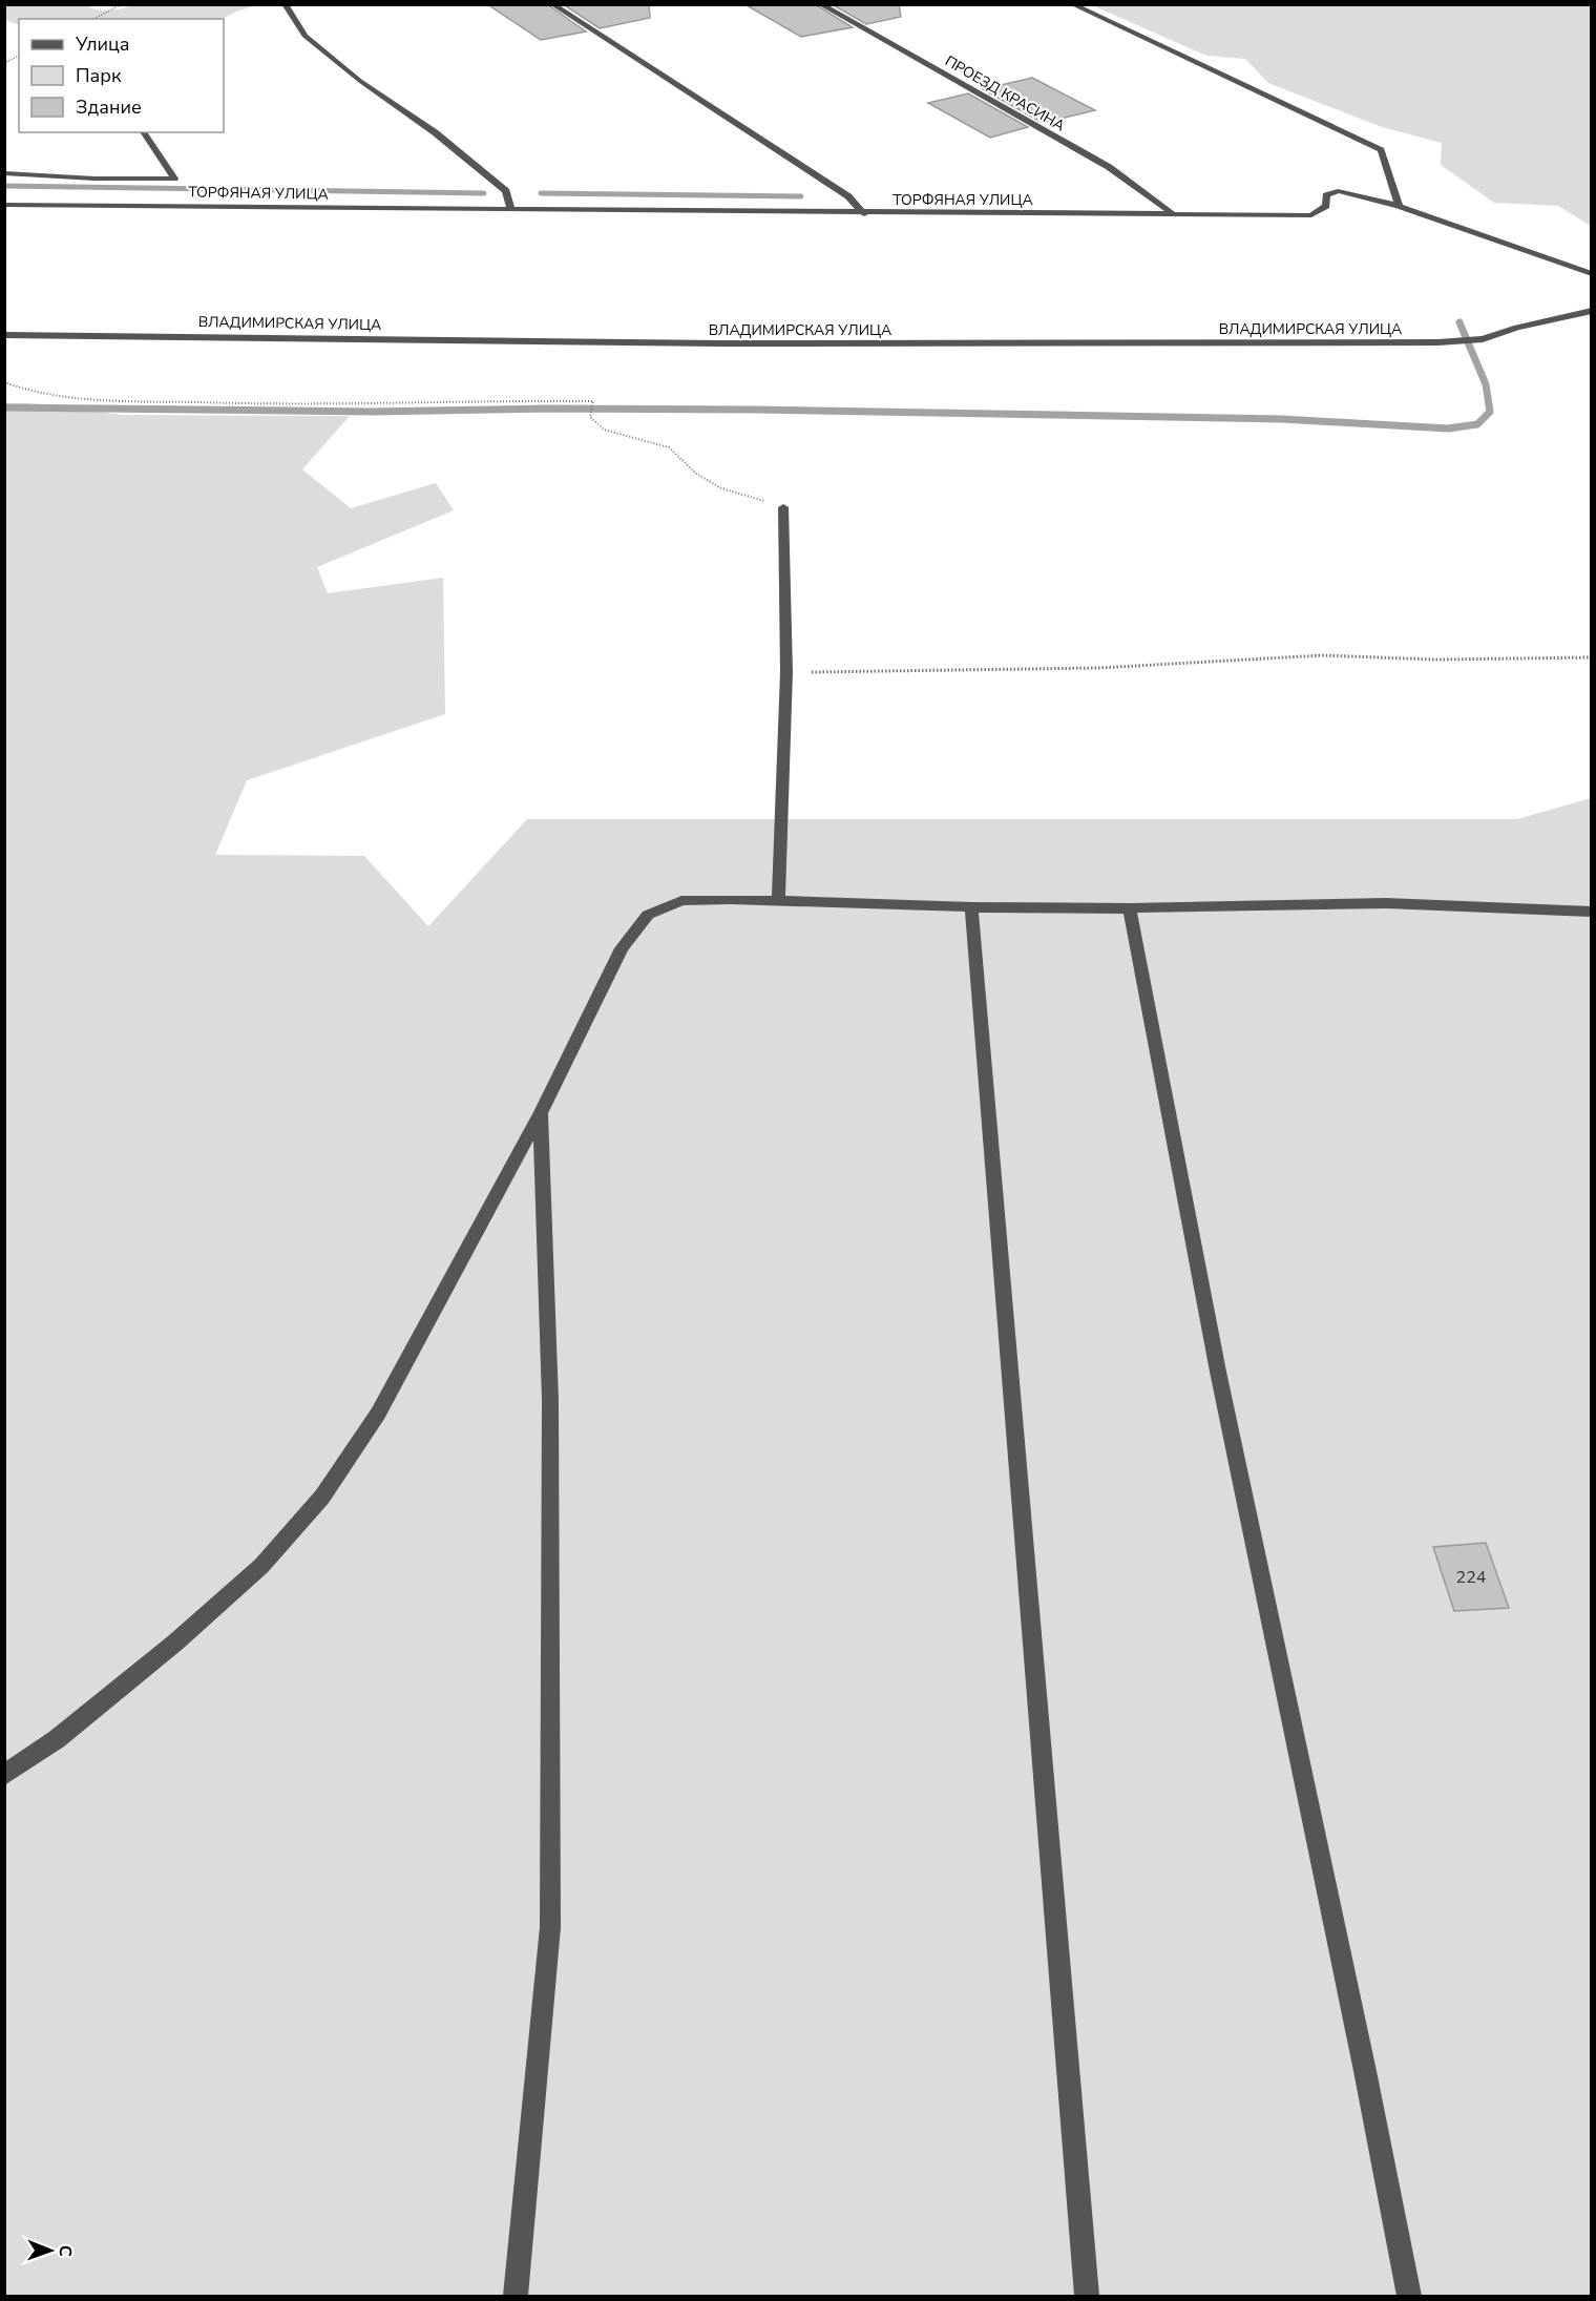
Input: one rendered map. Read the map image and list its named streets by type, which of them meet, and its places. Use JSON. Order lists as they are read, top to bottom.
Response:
{
  "streets": {
    "street": ["ПРОЕЗД КРАСИНА", "ТОРФЯНАЯ УЛИЦА", "ВЛАДИМИРСКАЯ УЛИЦА"]
  },
  "crossings": [
    ["ПРОЕЗД КРАСИНА", "ТОРФЯНАЯ УЛИЦА"]
  ],
  "house_numbers": ["224"],
  "legend": ["Улица", "Парк", "Здание"],
  "north": "right"
}
